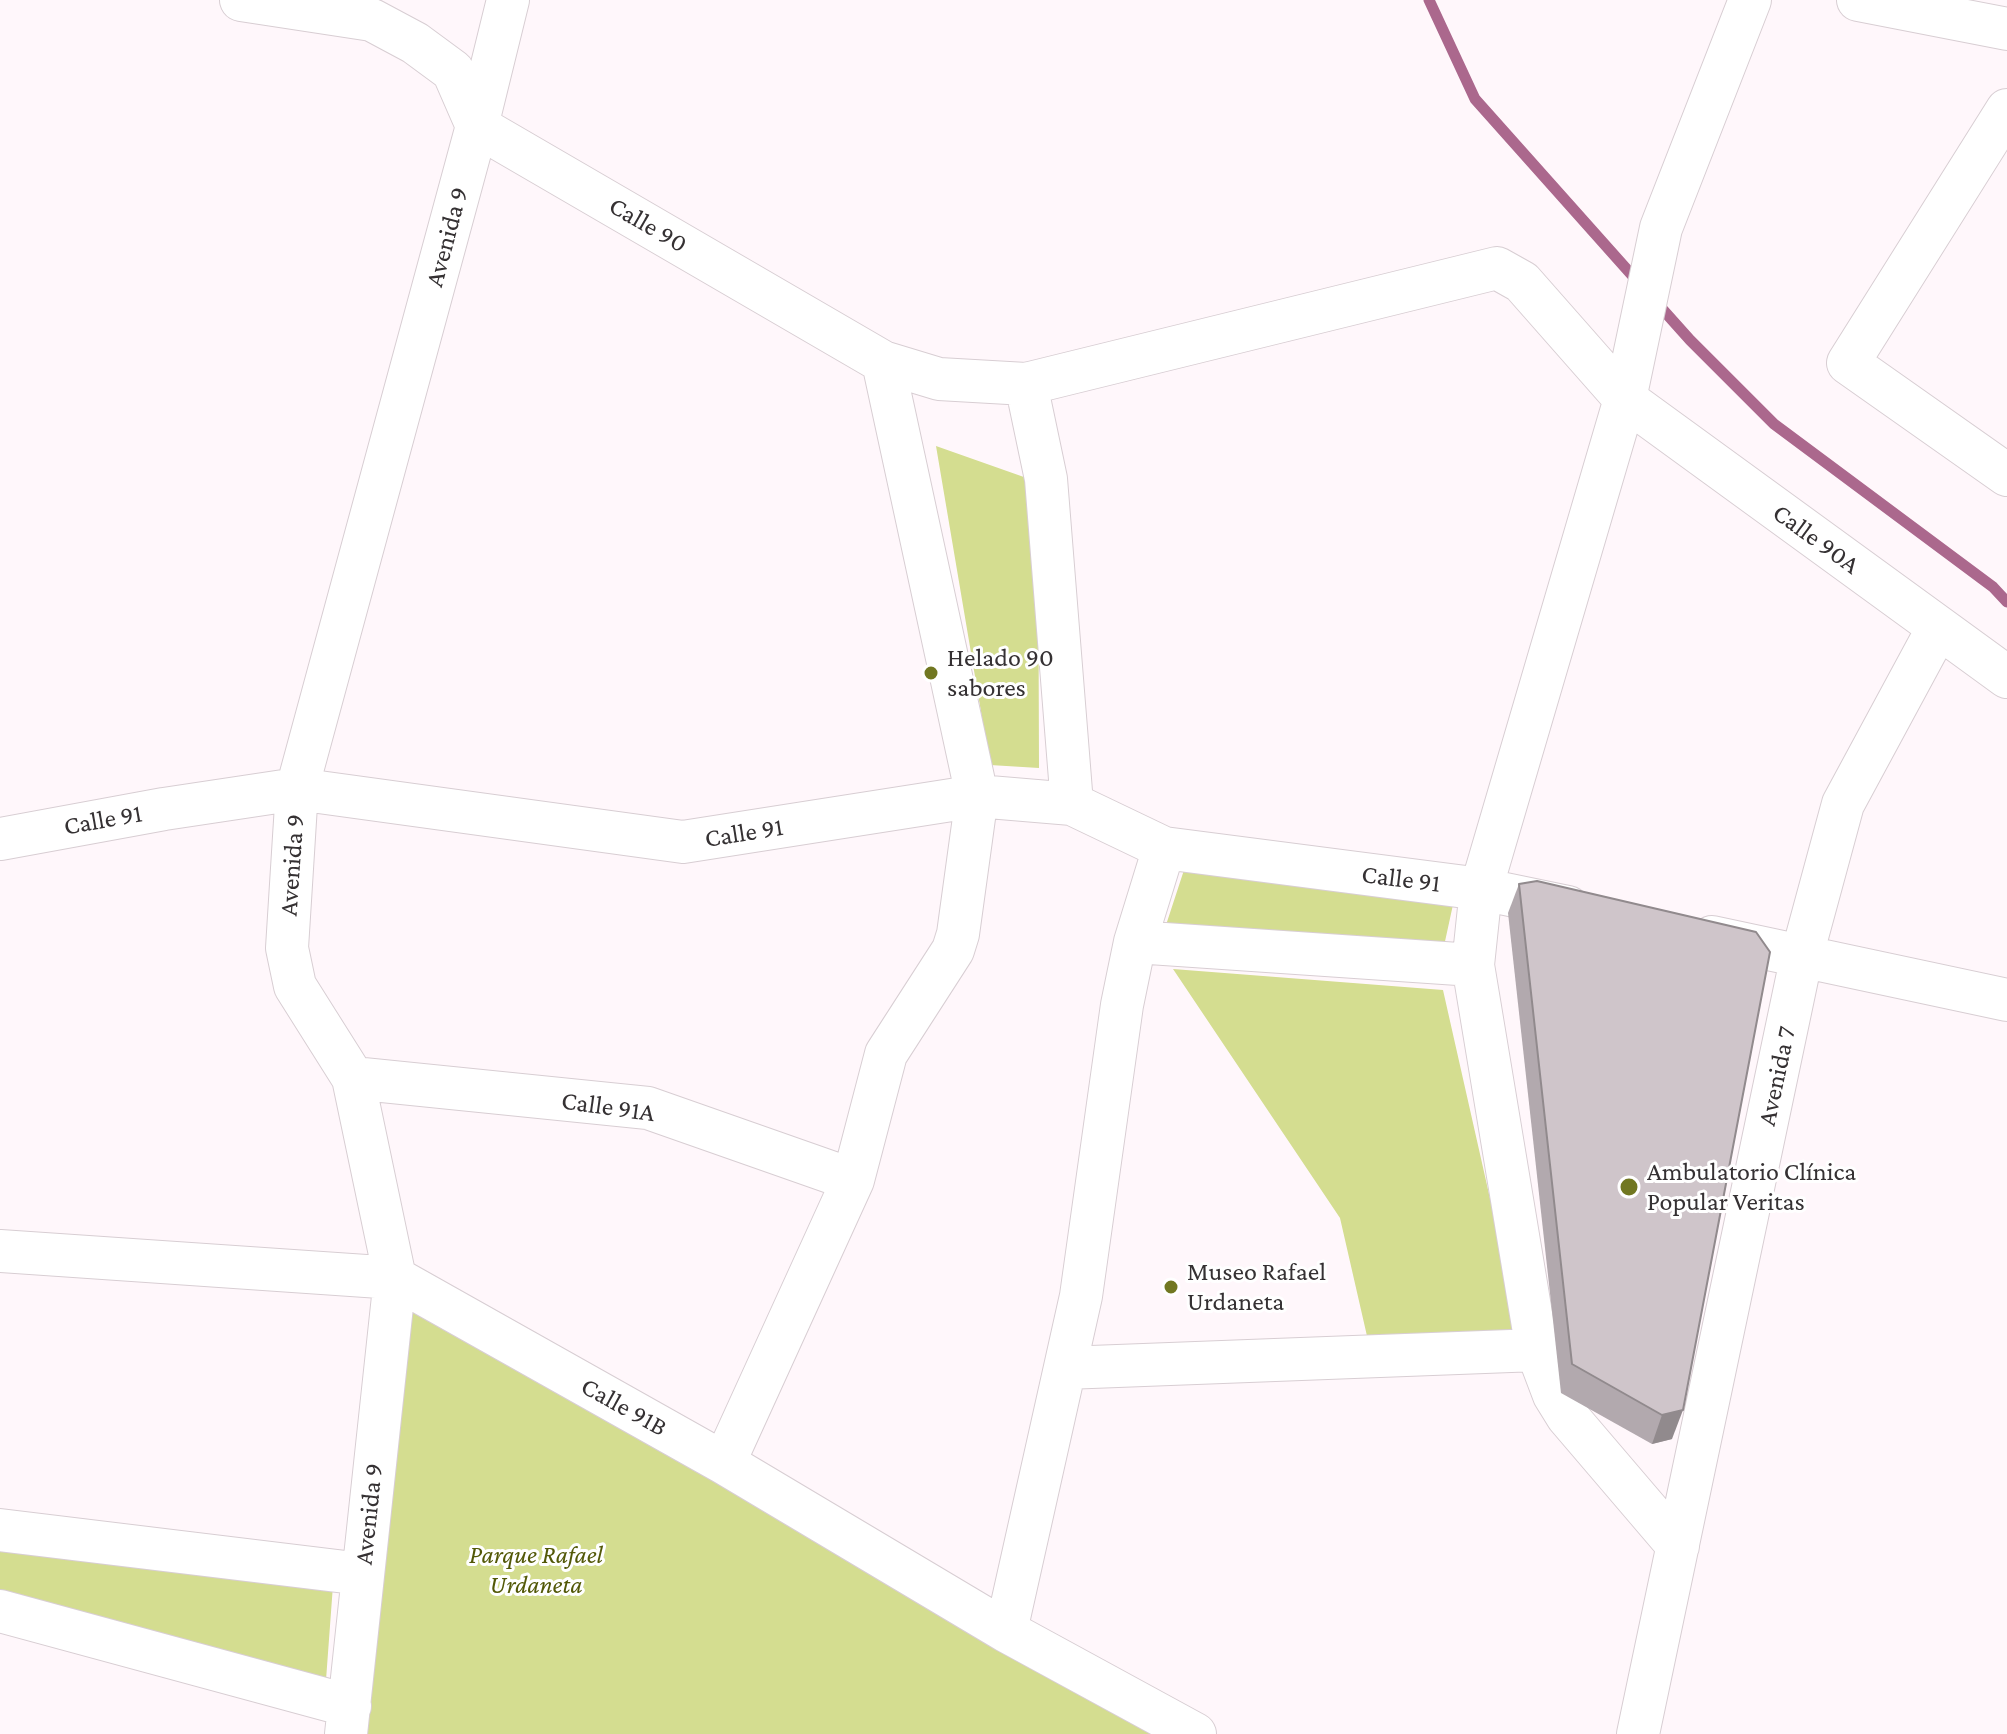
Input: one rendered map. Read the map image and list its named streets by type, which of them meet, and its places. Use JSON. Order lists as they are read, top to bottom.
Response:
{
  "streets": {
    "street": [
      "Calle 90",
      "Avenida 9",
      "Calle 90A",
      "Calle 91",
      "Avenida 7",
      "Calle 91A",
      "Calle 91B"
    ]
  },
  "crossings": [
    ["Calle 90", "Avenida 9"],
    ["Calle 90", "Calle 90A"],
    ["Avenida 9", "Calle 91"],
    ["Avenida 9", "Calle 91A"],
    ["Avenida 9", "Calle 91B"],
    ["Calle 90A", "Avenida 7"]
  ],
  "parks": ["Parque Rafael Urdaneta"],
  "places": ["Helado 90 sabores", "Ambulatorio Clínica Popular Veritas", "Museo Rafael Urdaneta"]
}
